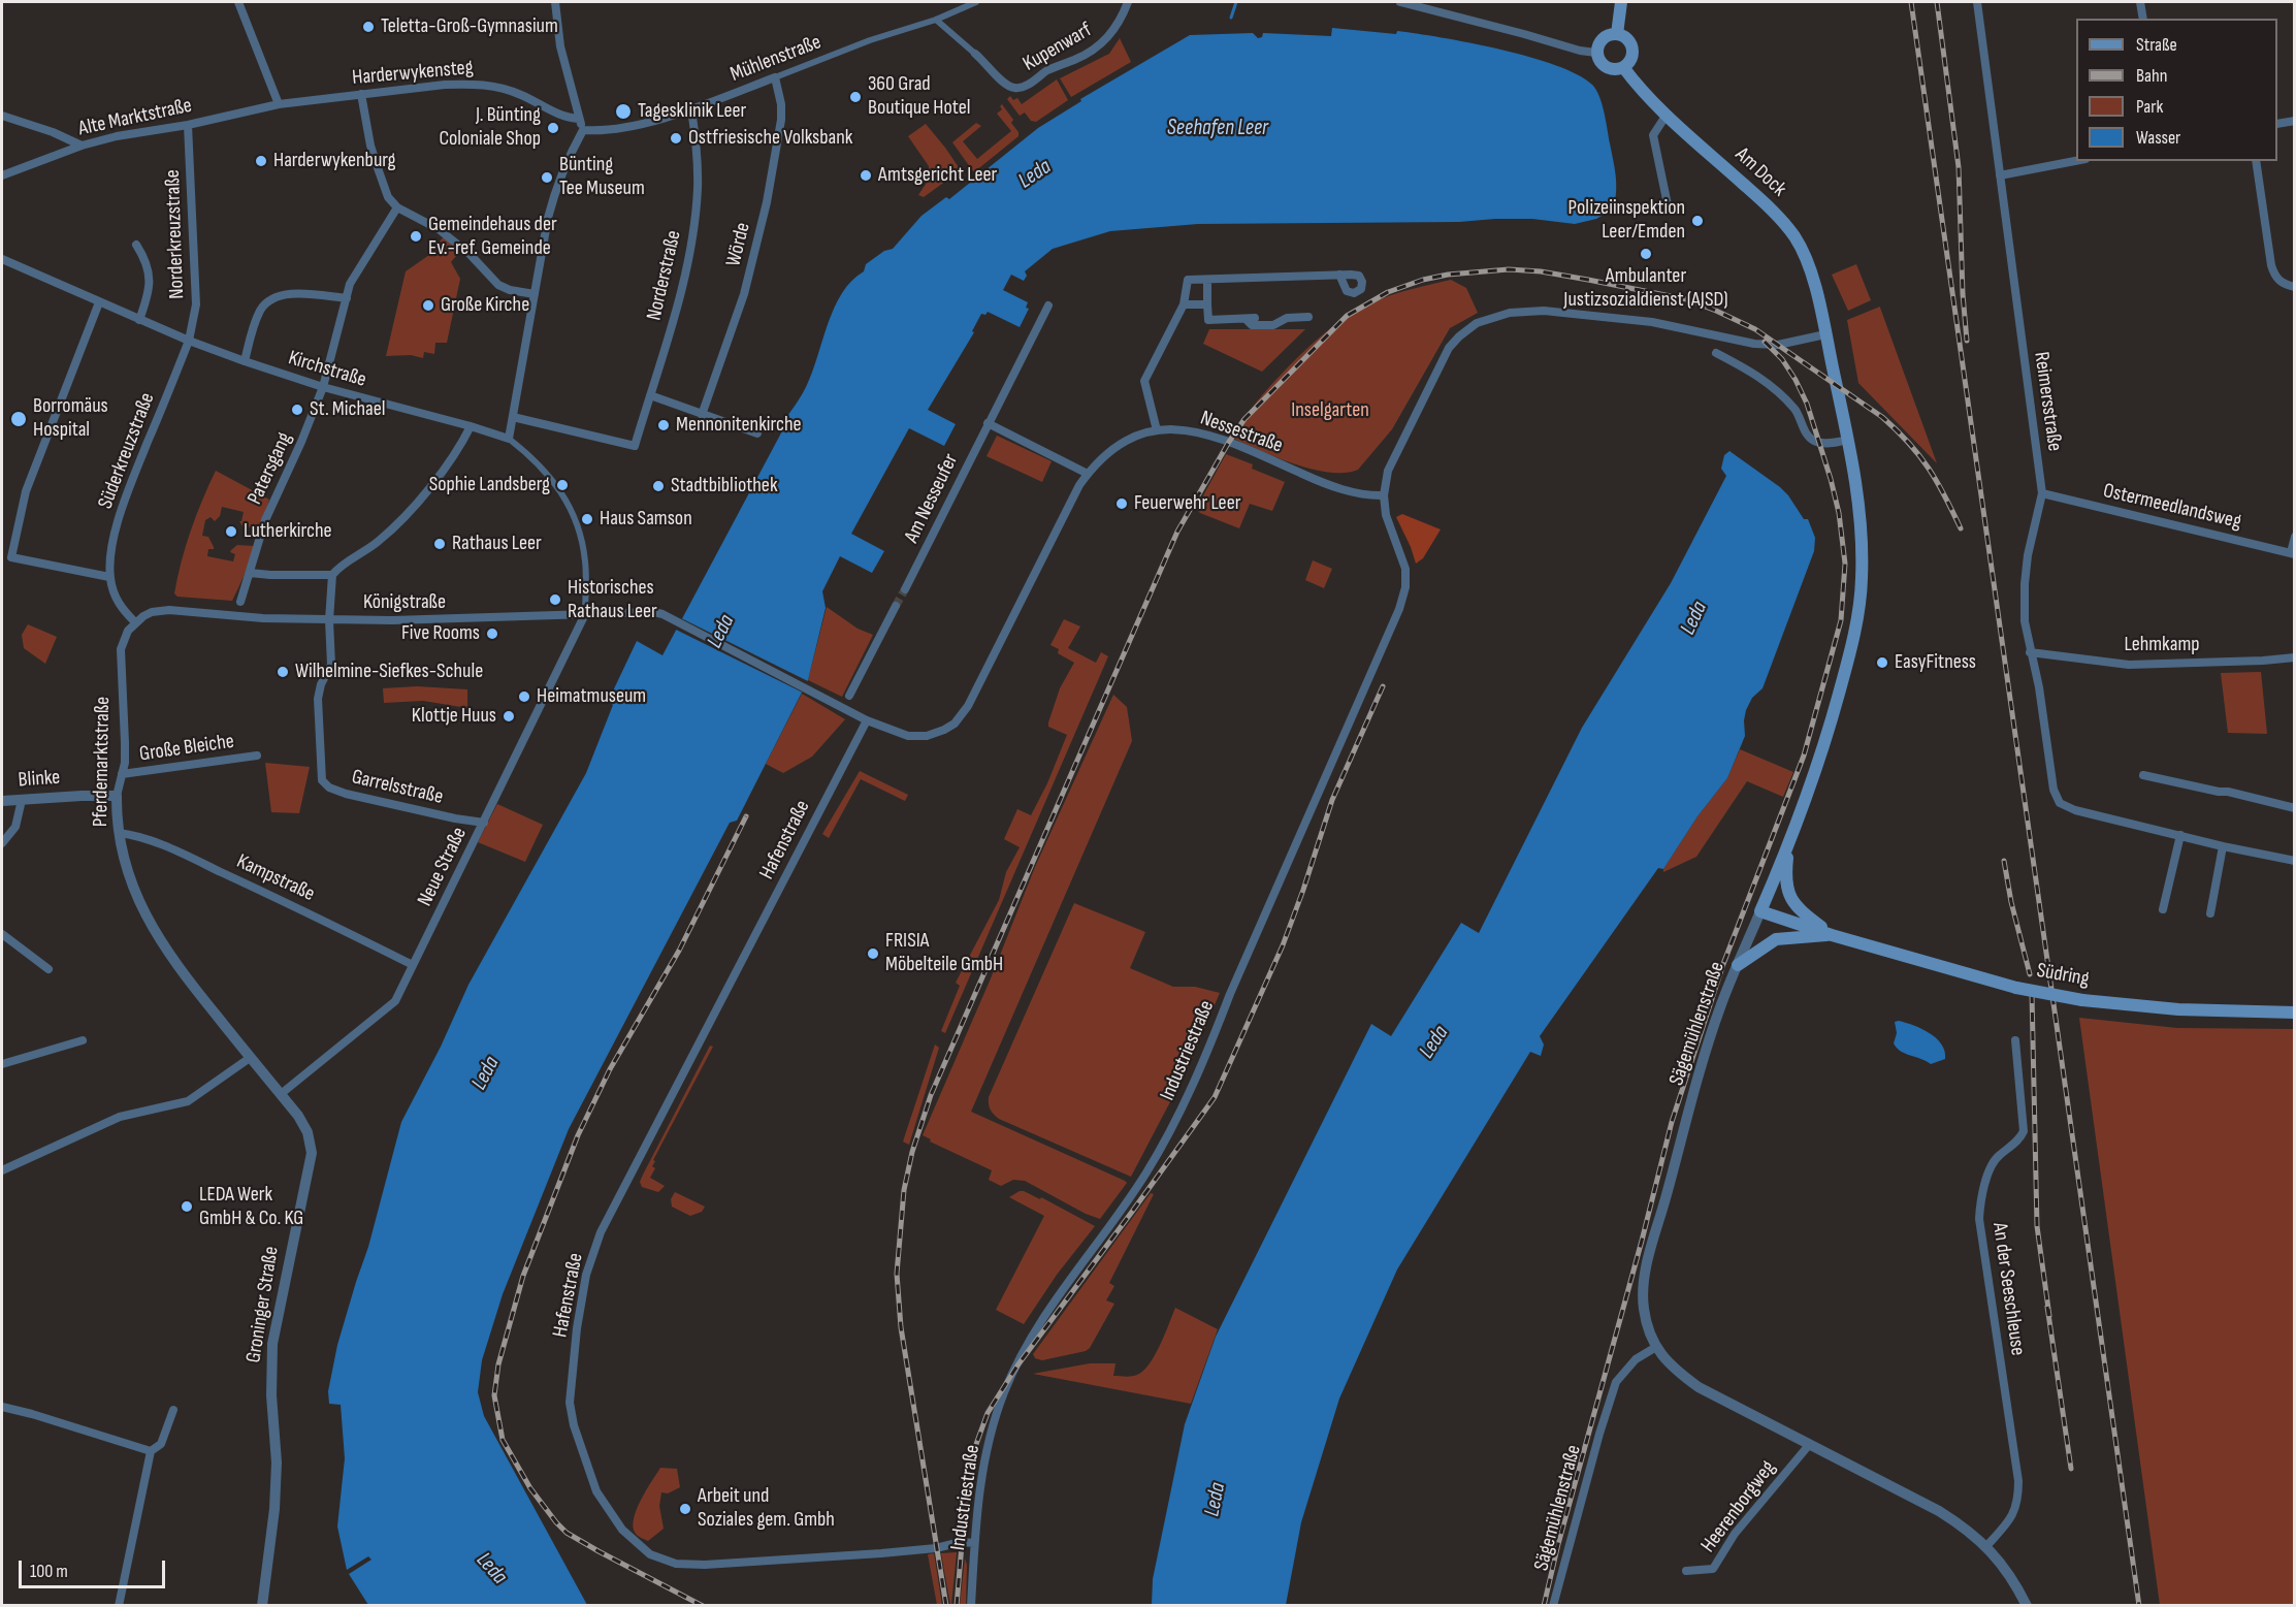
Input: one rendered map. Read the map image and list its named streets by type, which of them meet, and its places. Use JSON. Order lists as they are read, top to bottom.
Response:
{
  "streets": {
    "main road": ["Am Dock", "Südring", "Sägemühlenstraße"],
    "street": [
      "Kupenwarf",
      "Mühlenstraße",
      "Harderwykensteg",
      "Alte Marktstraße",
      "Norderkreuzstraße",
      "Wörde",
      "Norderstraße",
      "Kirchstraße",
      "Reimersstraße",
      "Nessestraße",
      "Süderkreuzstraße",
      "Patersgang",
      "Am Nesseufer",
      "Ostermeedlandsweg",
      "Königstraße",
      "Lehmkamp",
      "Große Bleiche",
      "Pferdemarktstraße",
      "Blinke",
      "Garrelsstraße",
      "Hafenstraße",
      "Neue Straße",
      "Kampstraße",
      "Industriestraße",
      "An der Seeschleuse",
      "Groninger Straße",
      "Heerenborgweg"
    ]
  },
  "crossings": [
    ["Kupenwarf", "Mühlenstraße"],
    ["Mühlenstraße", "Wörde"],
    ["Mühlenstraße", "Norderstraße"],
    ["Harderwykensteg", "Alte Marktstraße"],
    ["Alte Marktstraße", "Norderkreuzstraße"],
    ["Am Dock", "Sägemühlenstraße"],
    ["Norderkreuzstraße", "Kirchstraße"],
    ["Norderkreuzstraße", "Süderkreuzstraße"],
    ["Kirchstraße", "Süderkreuzstraße"],
    ["Kirchstraße", "Patersgang"],
    ["Reimersstraße", "Ostermeedlandsweg"],
    ["Reimersstraße", "Lehmkamp"],
    ["Nessestraße", "Königstraße"],
    ["Nessestraße", "Hafenstraße"],
    ["Nessestraße", "Industriestraße"],
    ["Königstraße", "Pferdemarktstraße"],
    ["Königstraße", "Garrelsstraße"],
    ["Königstraße", "Neue Straße"],
    ["Große Bleiche", "Pferdemarktstraße"],
    ["Pferdemarktstraße", "Blinke"],
    ["Pferdemarktstraße", "Neue Straße"],
    ["Pferdemarktstraße", "Kampstraße"],
    ["Pferdemarktstraße", "Groninger Straße"],
    ["Garrelsstraße", "Neue Straße"],
    ["Hafenstraße", "Industriestraße"],
    ["Neue Straße", "Kampstraße"],
    ["Neue Straße", "Groninger Straße"],
    ["Südring", "Sägemühlenstraße"]
  ],
  "water": ["Seehafen Leer", "Leda"],
  "parks": ["Inselgarten"],
  "places": [
    "Teletta-Groß-Gymnasium",
    "360 Grad Boutique Hotel",
    "Tagesklinik Leer",
    "J. Bünting Coloniale Shop",
    "Ostfriesische Volksbank",
    "Harderwykenburg",
    "Amtsgericht Leer",
    "Bünting Tee Museum",
    "Polizeiinspektion Leer/Emden",
    "Gemeindehaus der Ev.-ref. Gemeinde",
    "Ambulanter Justizsozialdienst (AJSD)",
    "Große Kirche",
    "St. Michael",
    "Borromäus Hospital",
    "Mennonitenkirche",
    "Sophie Landsberg",
    "Stadtbibliothek",
    "Feuerwehr Leer",
    "Haus Samson",
    "Lutherkirche",
    "Rathaus Leer",
    "Historisches Rathaus Leer",
    "Five Rooms",
    "EasyFitness",
    "Wilhelmine-Siefkes-Schule",
    "Heimatmuseum",
    "Klottje Huus",
    "FRISIA Möbelteile GmbH",
    "LEDA Werk GmbH & Co. KG",
    "Arbeit und Soziales gem. Gmbh"
  ],
  "legend": [
    "Straße",
    "Bahn",
    "Park",
    "Wasser"
  ],
  "scale_bar": "100 m"
}
